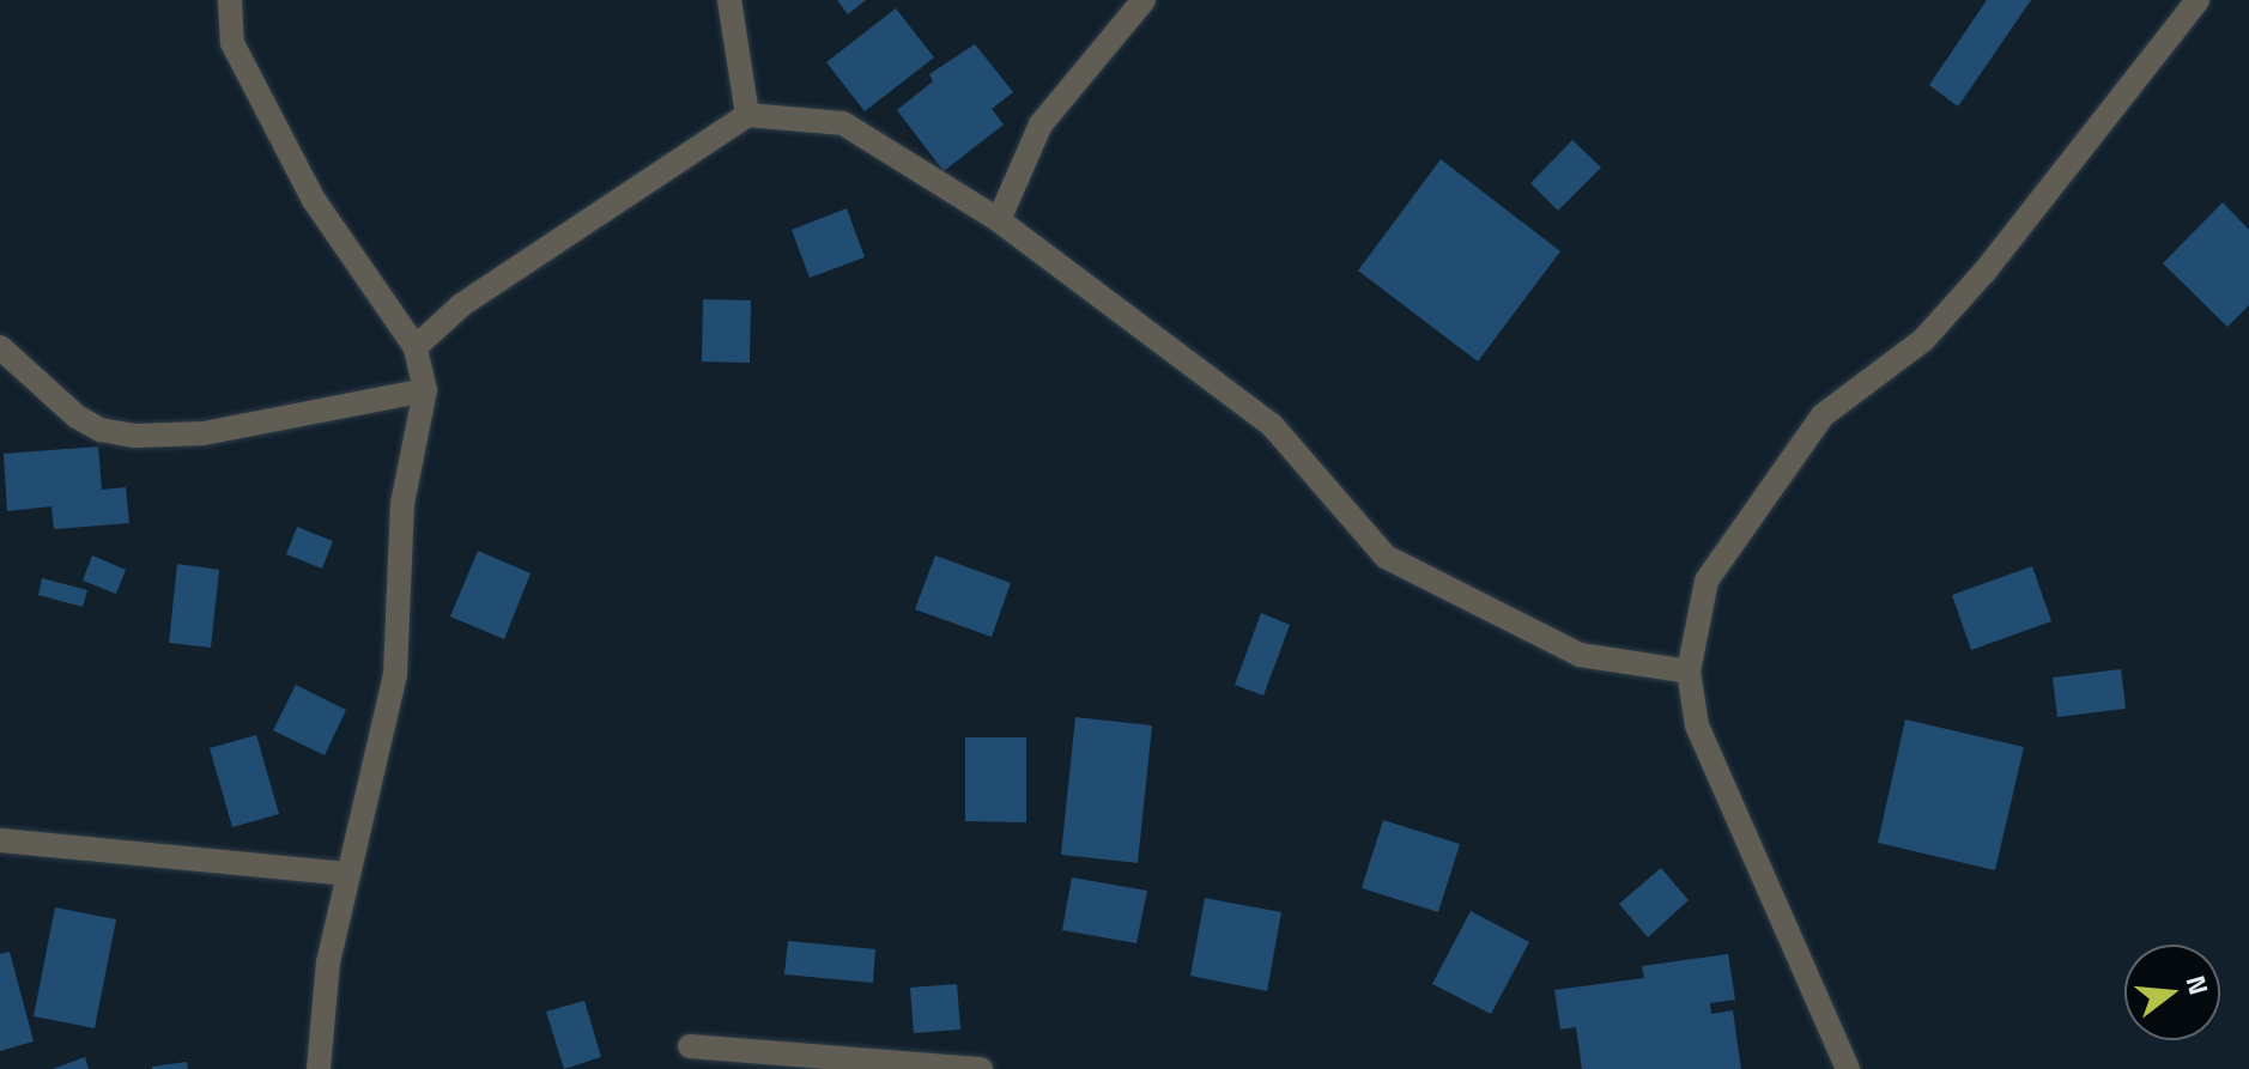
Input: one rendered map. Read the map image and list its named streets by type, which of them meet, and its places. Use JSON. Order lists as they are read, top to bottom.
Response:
{
  "north": "right"
}
